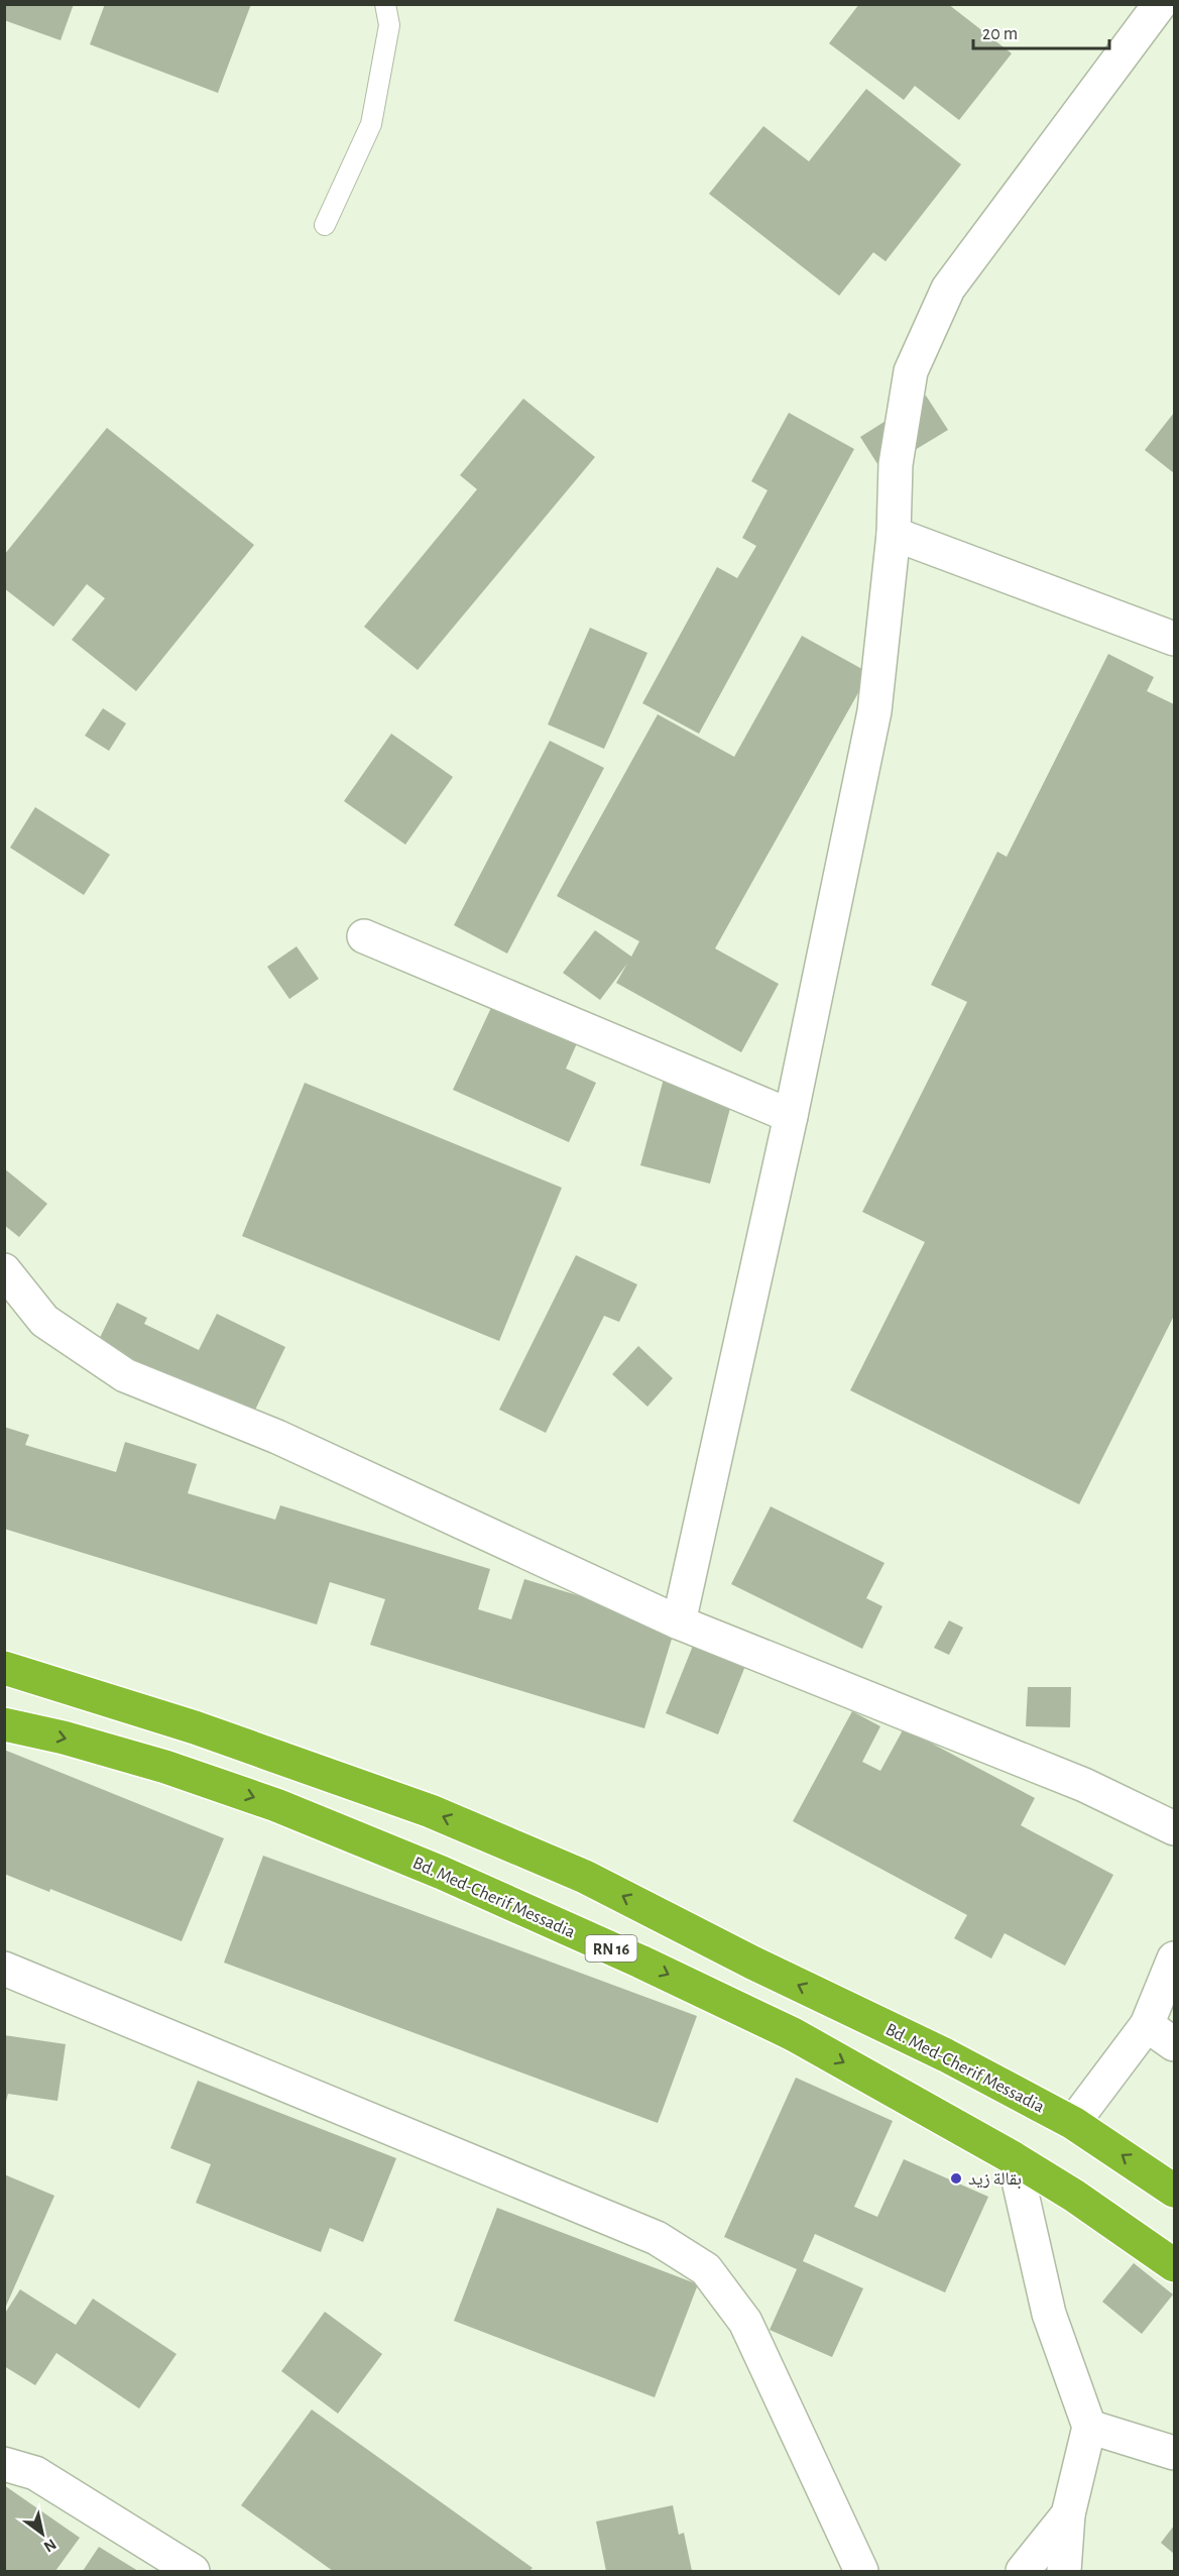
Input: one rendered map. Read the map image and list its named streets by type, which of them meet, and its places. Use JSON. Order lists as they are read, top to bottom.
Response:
{
  "streets": {
    "highway": ["Bd. Med-Cherif Messadia", "RN 16"]
  },
  "places": ["بقالة زيد"],
  "scale_bar": "20 m",
  "north": "bottom right"
}
